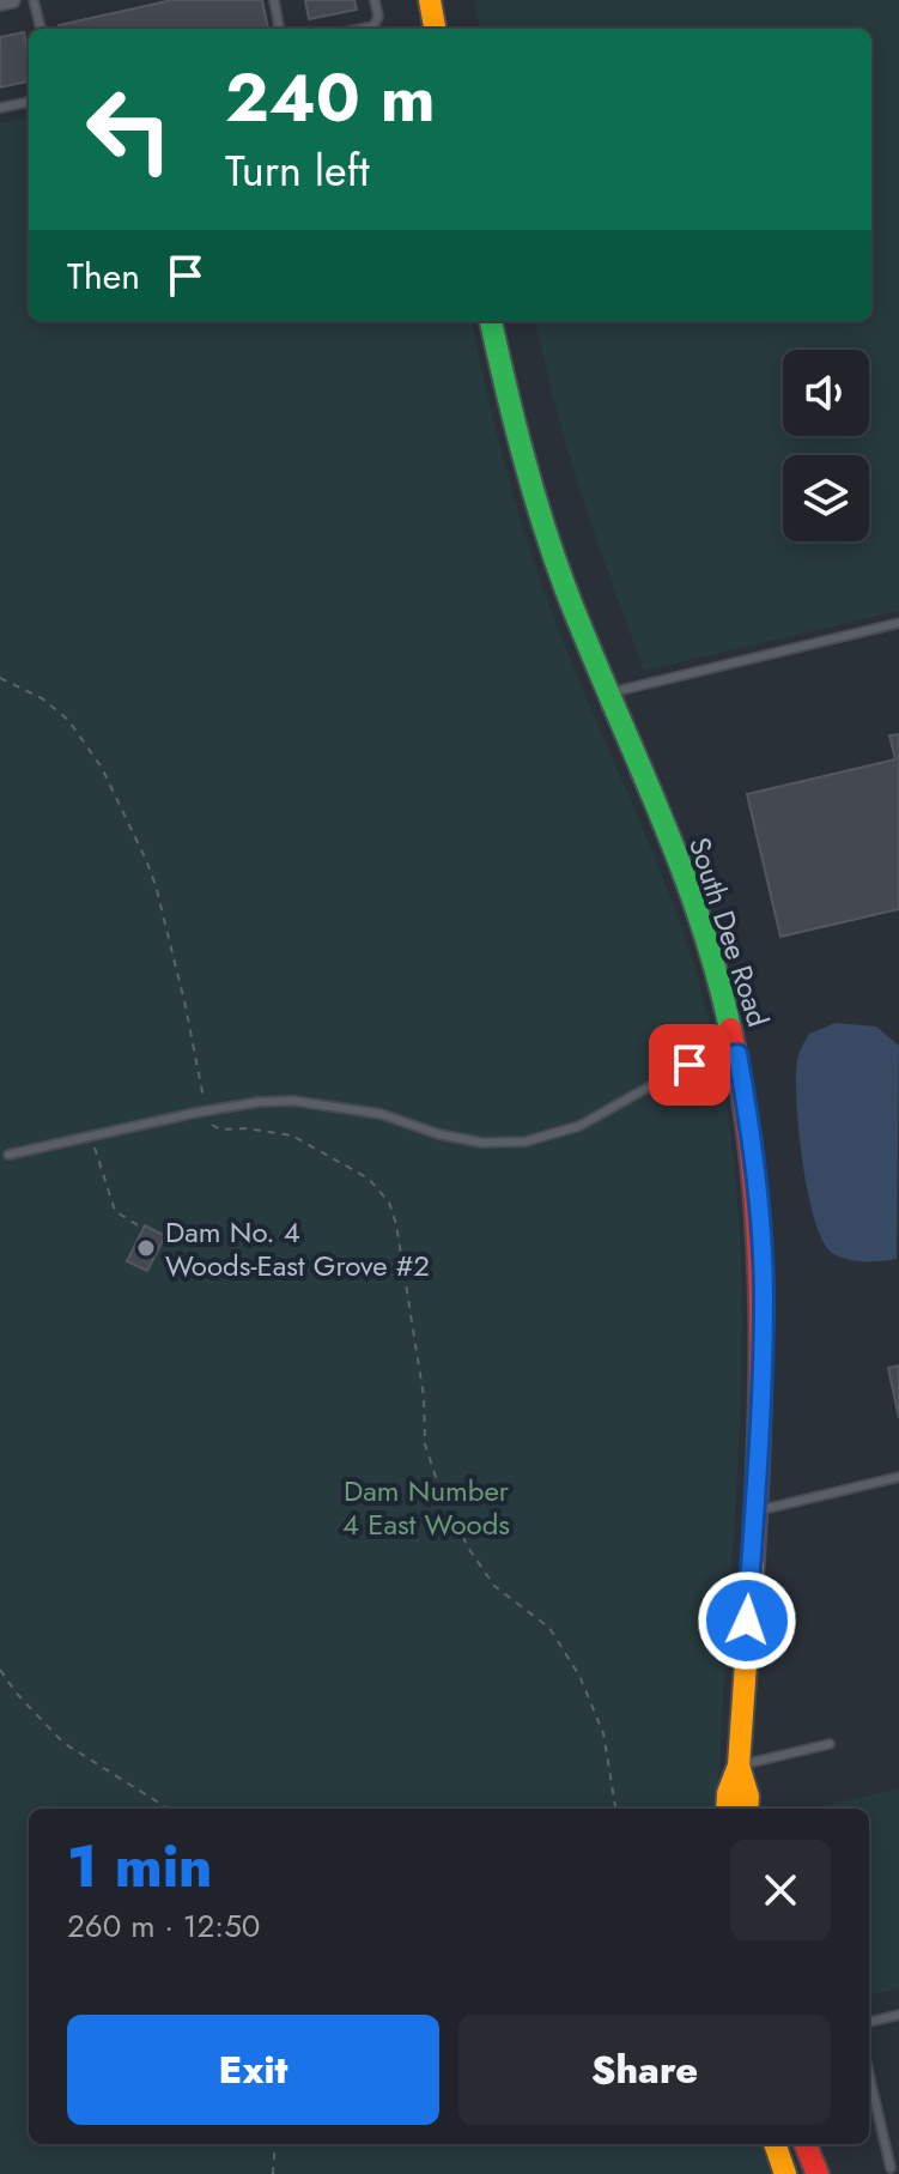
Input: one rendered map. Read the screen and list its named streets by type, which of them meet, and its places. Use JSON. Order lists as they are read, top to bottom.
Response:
{
  "streets": {
    "main road": ["South Dee Road"]
  },
  "parks": ["Dam Number 4 East Woods"],
  "places": ["Dam No. 4 Woods-East Grove #2"],
  "page": {
    "turn": ["240 m", "Turn left"],
    "then": "Then",
    "heading": ["1 min", "260 m · 12:50"],
    "buttons": ["Exit", "Share"]
  }
}
